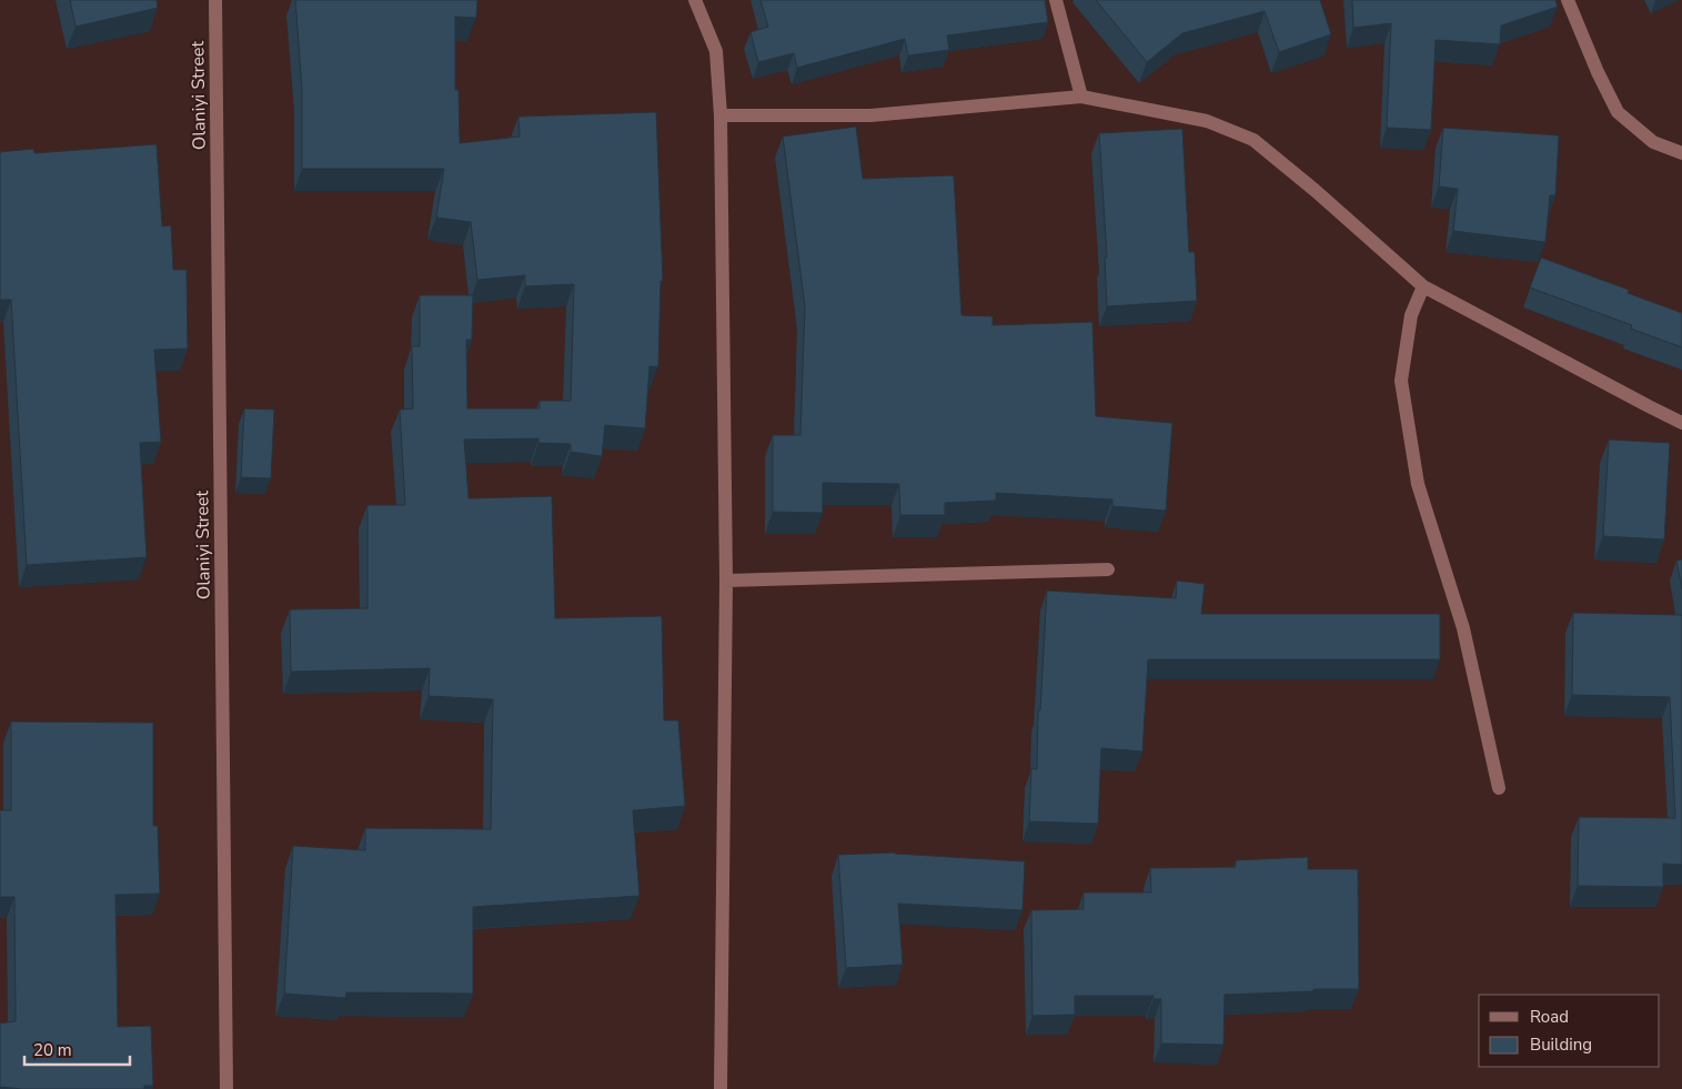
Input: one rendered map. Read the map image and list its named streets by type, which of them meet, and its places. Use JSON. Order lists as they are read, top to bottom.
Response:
{
  "streets": {
    "street": ["Olaniyi Street"]
  },
  "legend": ["Road", "Building"],
  "scale_bar": "20 m"
}
